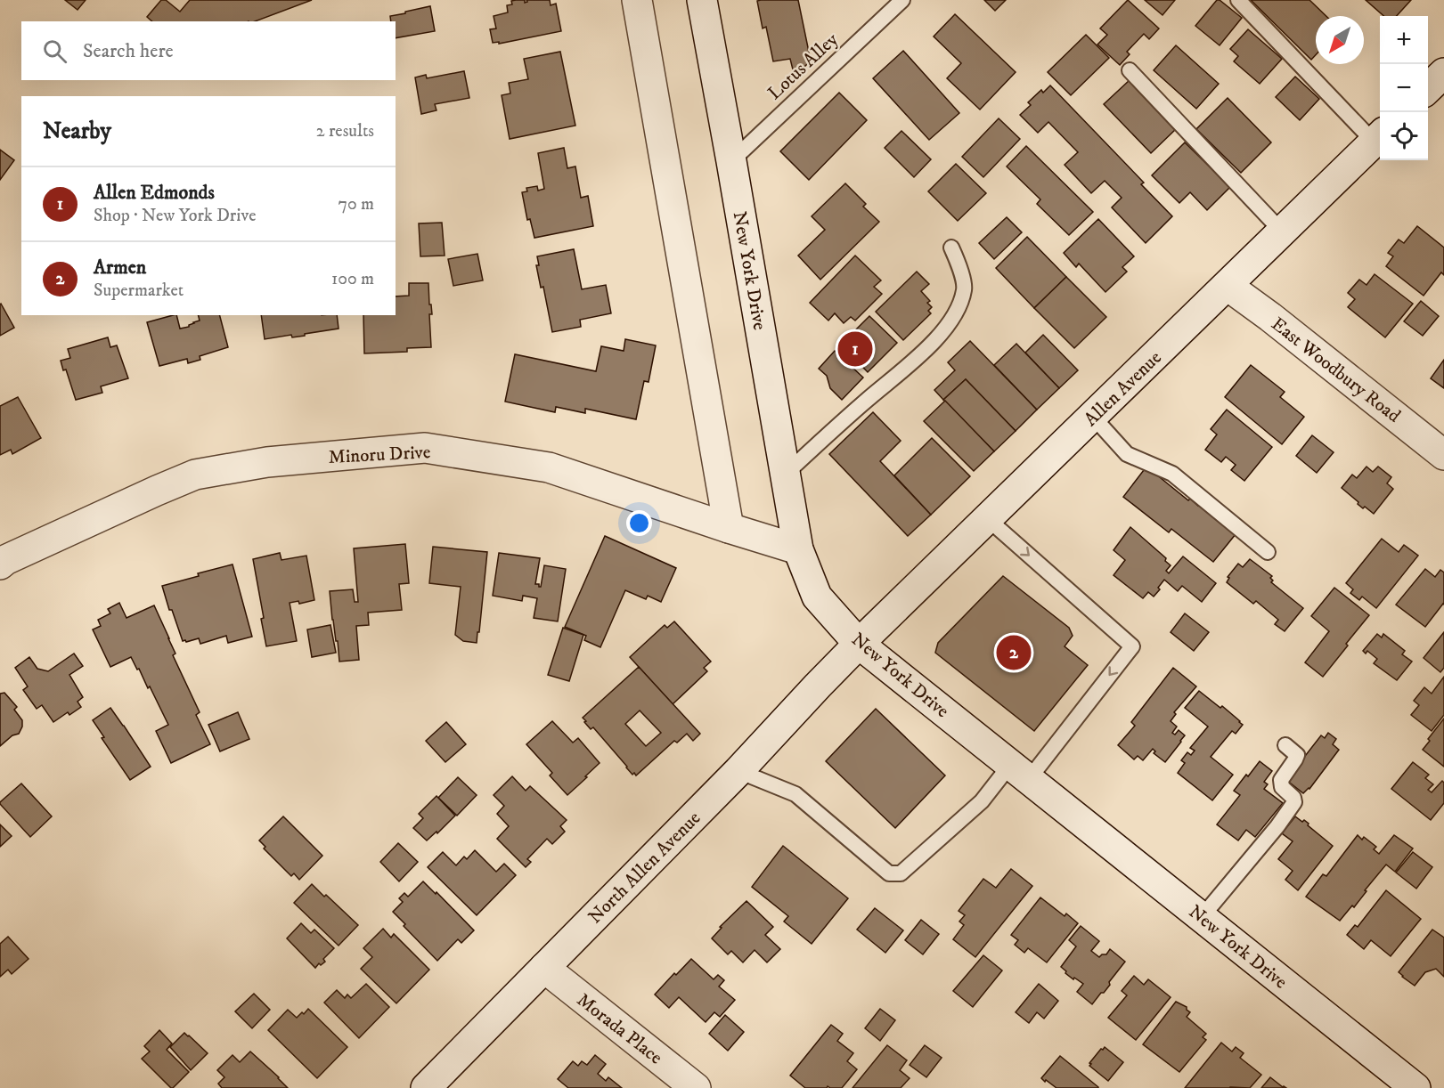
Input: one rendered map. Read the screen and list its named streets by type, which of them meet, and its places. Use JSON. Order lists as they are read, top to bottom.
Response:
{
  "streets": {
    "street": [
      "New York Drive",
      "East Woodbury Road",
      "Allen Avenue",
      "Minoru Drive",
      "North Allen Avenue",
      "Morada Place"
    ],
    "lane": ["Lotus Alley"]
  },
  "crossings": [
    ["Lotus Alley", "New York Drive"],
    ["New York Drive", "Allen Avenue"],
    ["New York Drive", "Minoru Drive"],
    ["New York Drive", "North Allen Avenue"],
    ["East Woodbury Road", "Allen Avenue"],
    ["Allen Avenue", "North Allen Avenue"],
    ["North Allen Avenue", "Morada Place"]
  ],
  "north": "bottom left",
  "page": {
    "map_buttons": ["+", "−"],
    "search": "Search here",
    "heading": ["Nearby", "2 results"],
    "list": [
      {
        "mark": "1",
        "name": "Allen Edmonds",
        "note": "Shop · New York Drive",
        "value": "70 m"
      },
      {
        "mark": "2",
        "name": "Armen",
        "note": "Supermarket",
        "value": "100 m"
      }
    ],
    "pins": ["1", "2"]
  }
}
